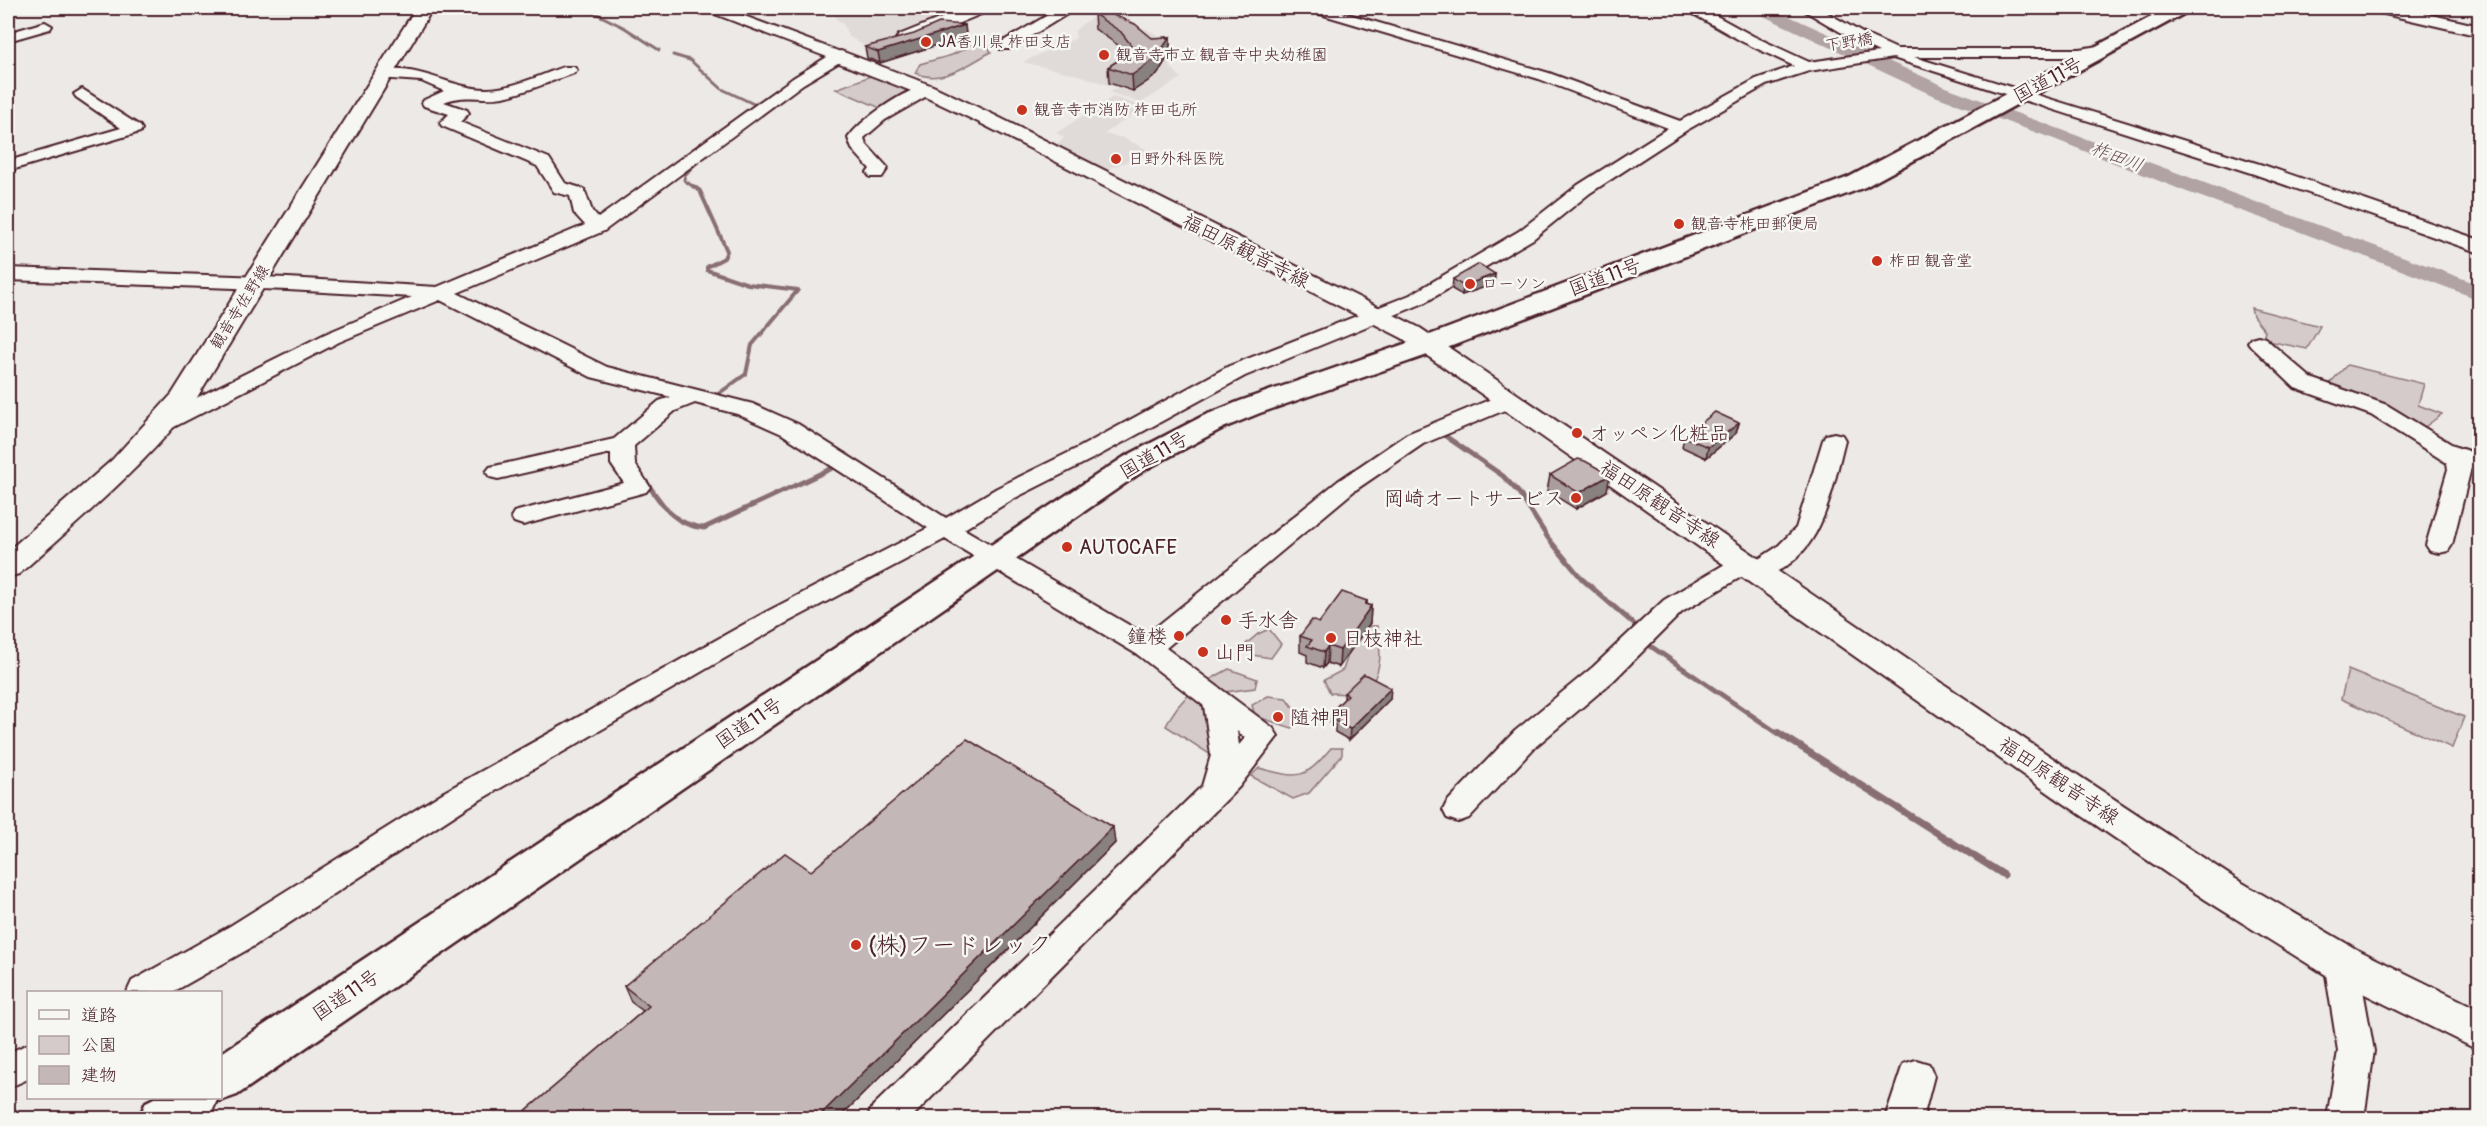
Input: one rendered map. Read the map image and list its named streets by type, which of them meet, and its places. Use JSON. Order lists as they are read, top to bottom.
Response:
{
  "streets": {
    "highway": ["国道11号"],
    "main road": ["福田原観音寺線", "観音寺佐野線"],
    "street": ["下野橋"]
  },
  "crossings": [
    ["下野橋", "福田原観音寺線"],
    ["国道11号", "福田原観音寺線"]
  ],
  "water": ["柞田川"],
  "places": [
    "JA香川県 柞田支店",
    "観音寺市立 観音寺中央幼稚園",
    "観音寺市消防 柞田屯所",
    "日野外科医院",
    "観音寺柞田郵便局",
    "柞田 観音堂",
    "ローソン",
    "オッペン化粧品",
    "岡崎オートサービス",
    "AUTOCAFE",
    "手水舎",
    "鐘楼",
    "日枝神社",
    "山門",
    "随神門",
    "(株)フードレック"
  ],
  "legend": ["道路", "公園", "建物"]
}
